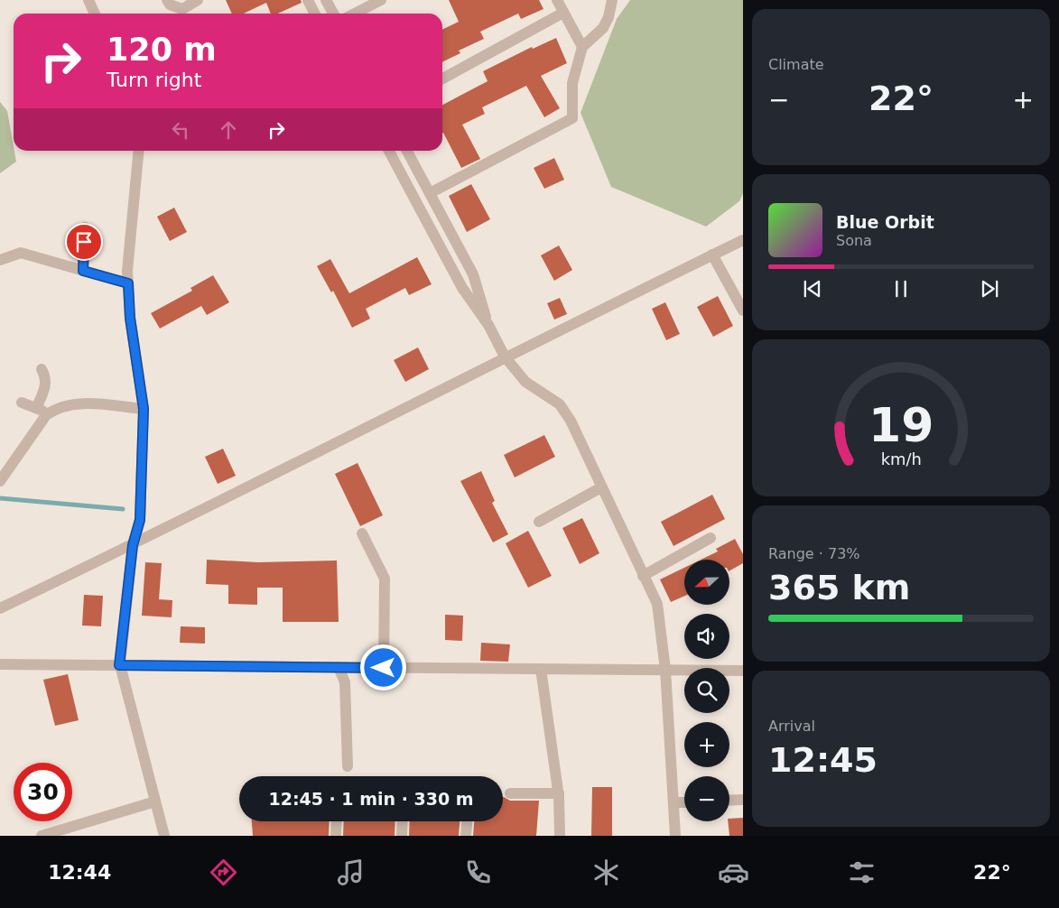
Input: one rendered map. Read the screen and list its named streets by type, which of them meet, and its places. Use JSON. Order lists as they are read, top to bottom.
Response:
{
  "north": "left",
  "page": {
    "tile": [
      "Climate",
      ["Range · 73%", "365 km"],
      ["Arrival", "12:45"]
    ],
    "turn": ["120 m", "Turn right"],
    "heat": ["−", "22°", "+"],
    "song": ["Blue Orbit", "Sona"],
    "map_buttons": ["+", "−"],
    "limit": "30",
    "trip": "12:45 · 1 min · 330 m",
    "tabs": ["12:44", "22°"],
    "gauge": ["19", "km/h"]
  }
}
